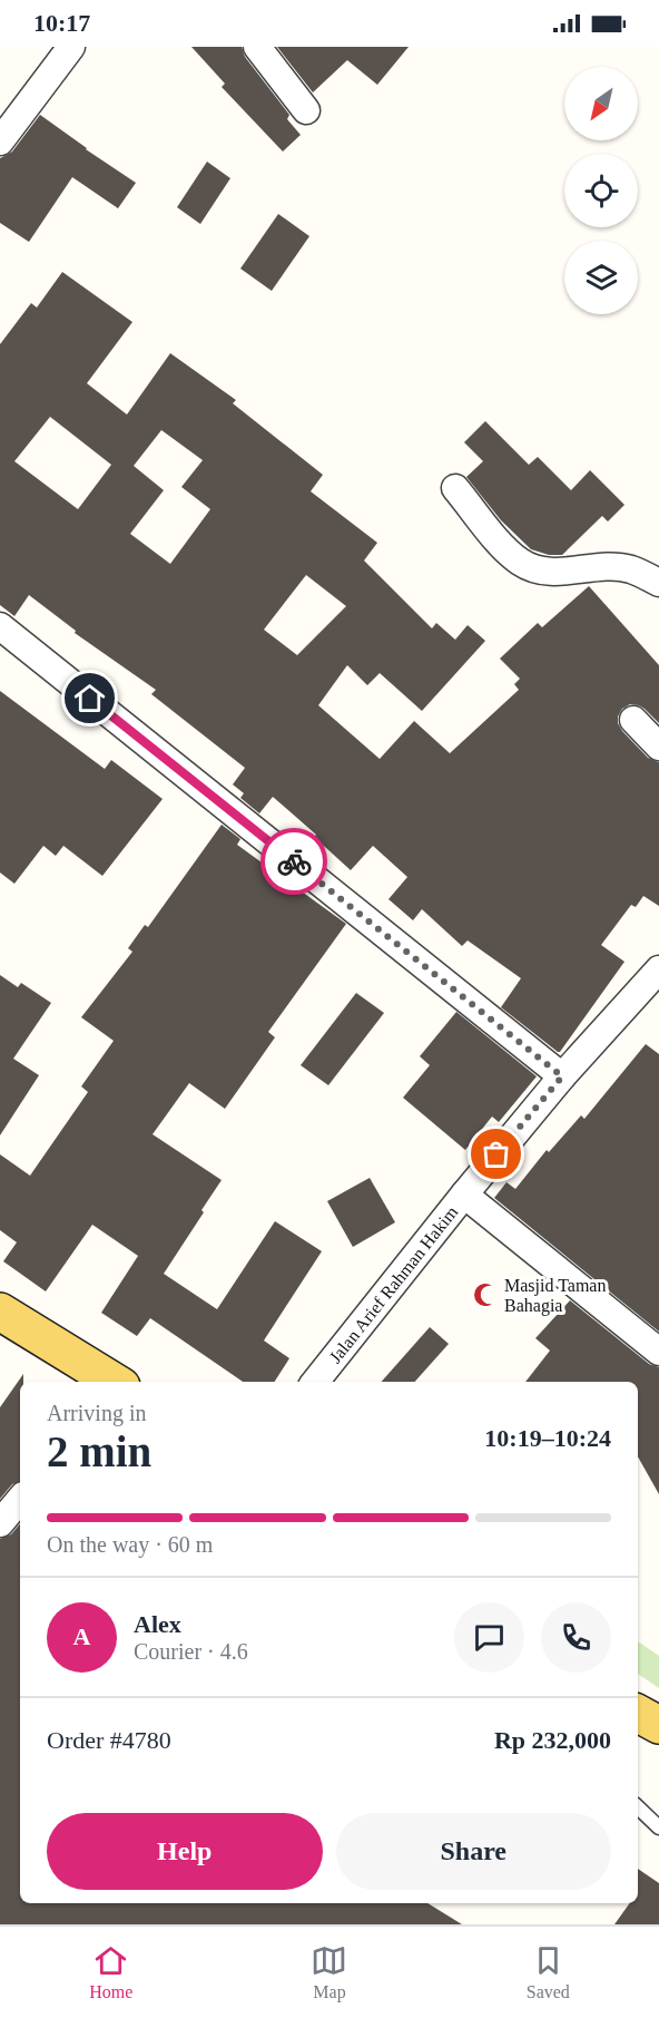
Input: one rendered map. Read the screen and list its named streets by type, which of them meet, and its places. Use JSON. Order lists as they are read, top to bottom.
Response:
{
  "streets": {
    "street": ["Jalan Arief Rahman Hakim"]
  },
  "places": {
    "mosque": ["Masjid Taman Bahagia"]
  },
  "north": "bottom left",
  "page": {
    "status": "10:17",
    "heading": ["2 min", "Arriving in", "10:19–10:24"],
    "panel": [
      "Alex",
      "Courier · 4.6",
      "Order #4780",
      "Rp 232,000"
    ],
    "bar": "On the way · 60 m",
    "round": "A",
    "buttons": ["Help", "Share"],
    "tabs": ["Home", "Map", "Saved"]
  }
}
